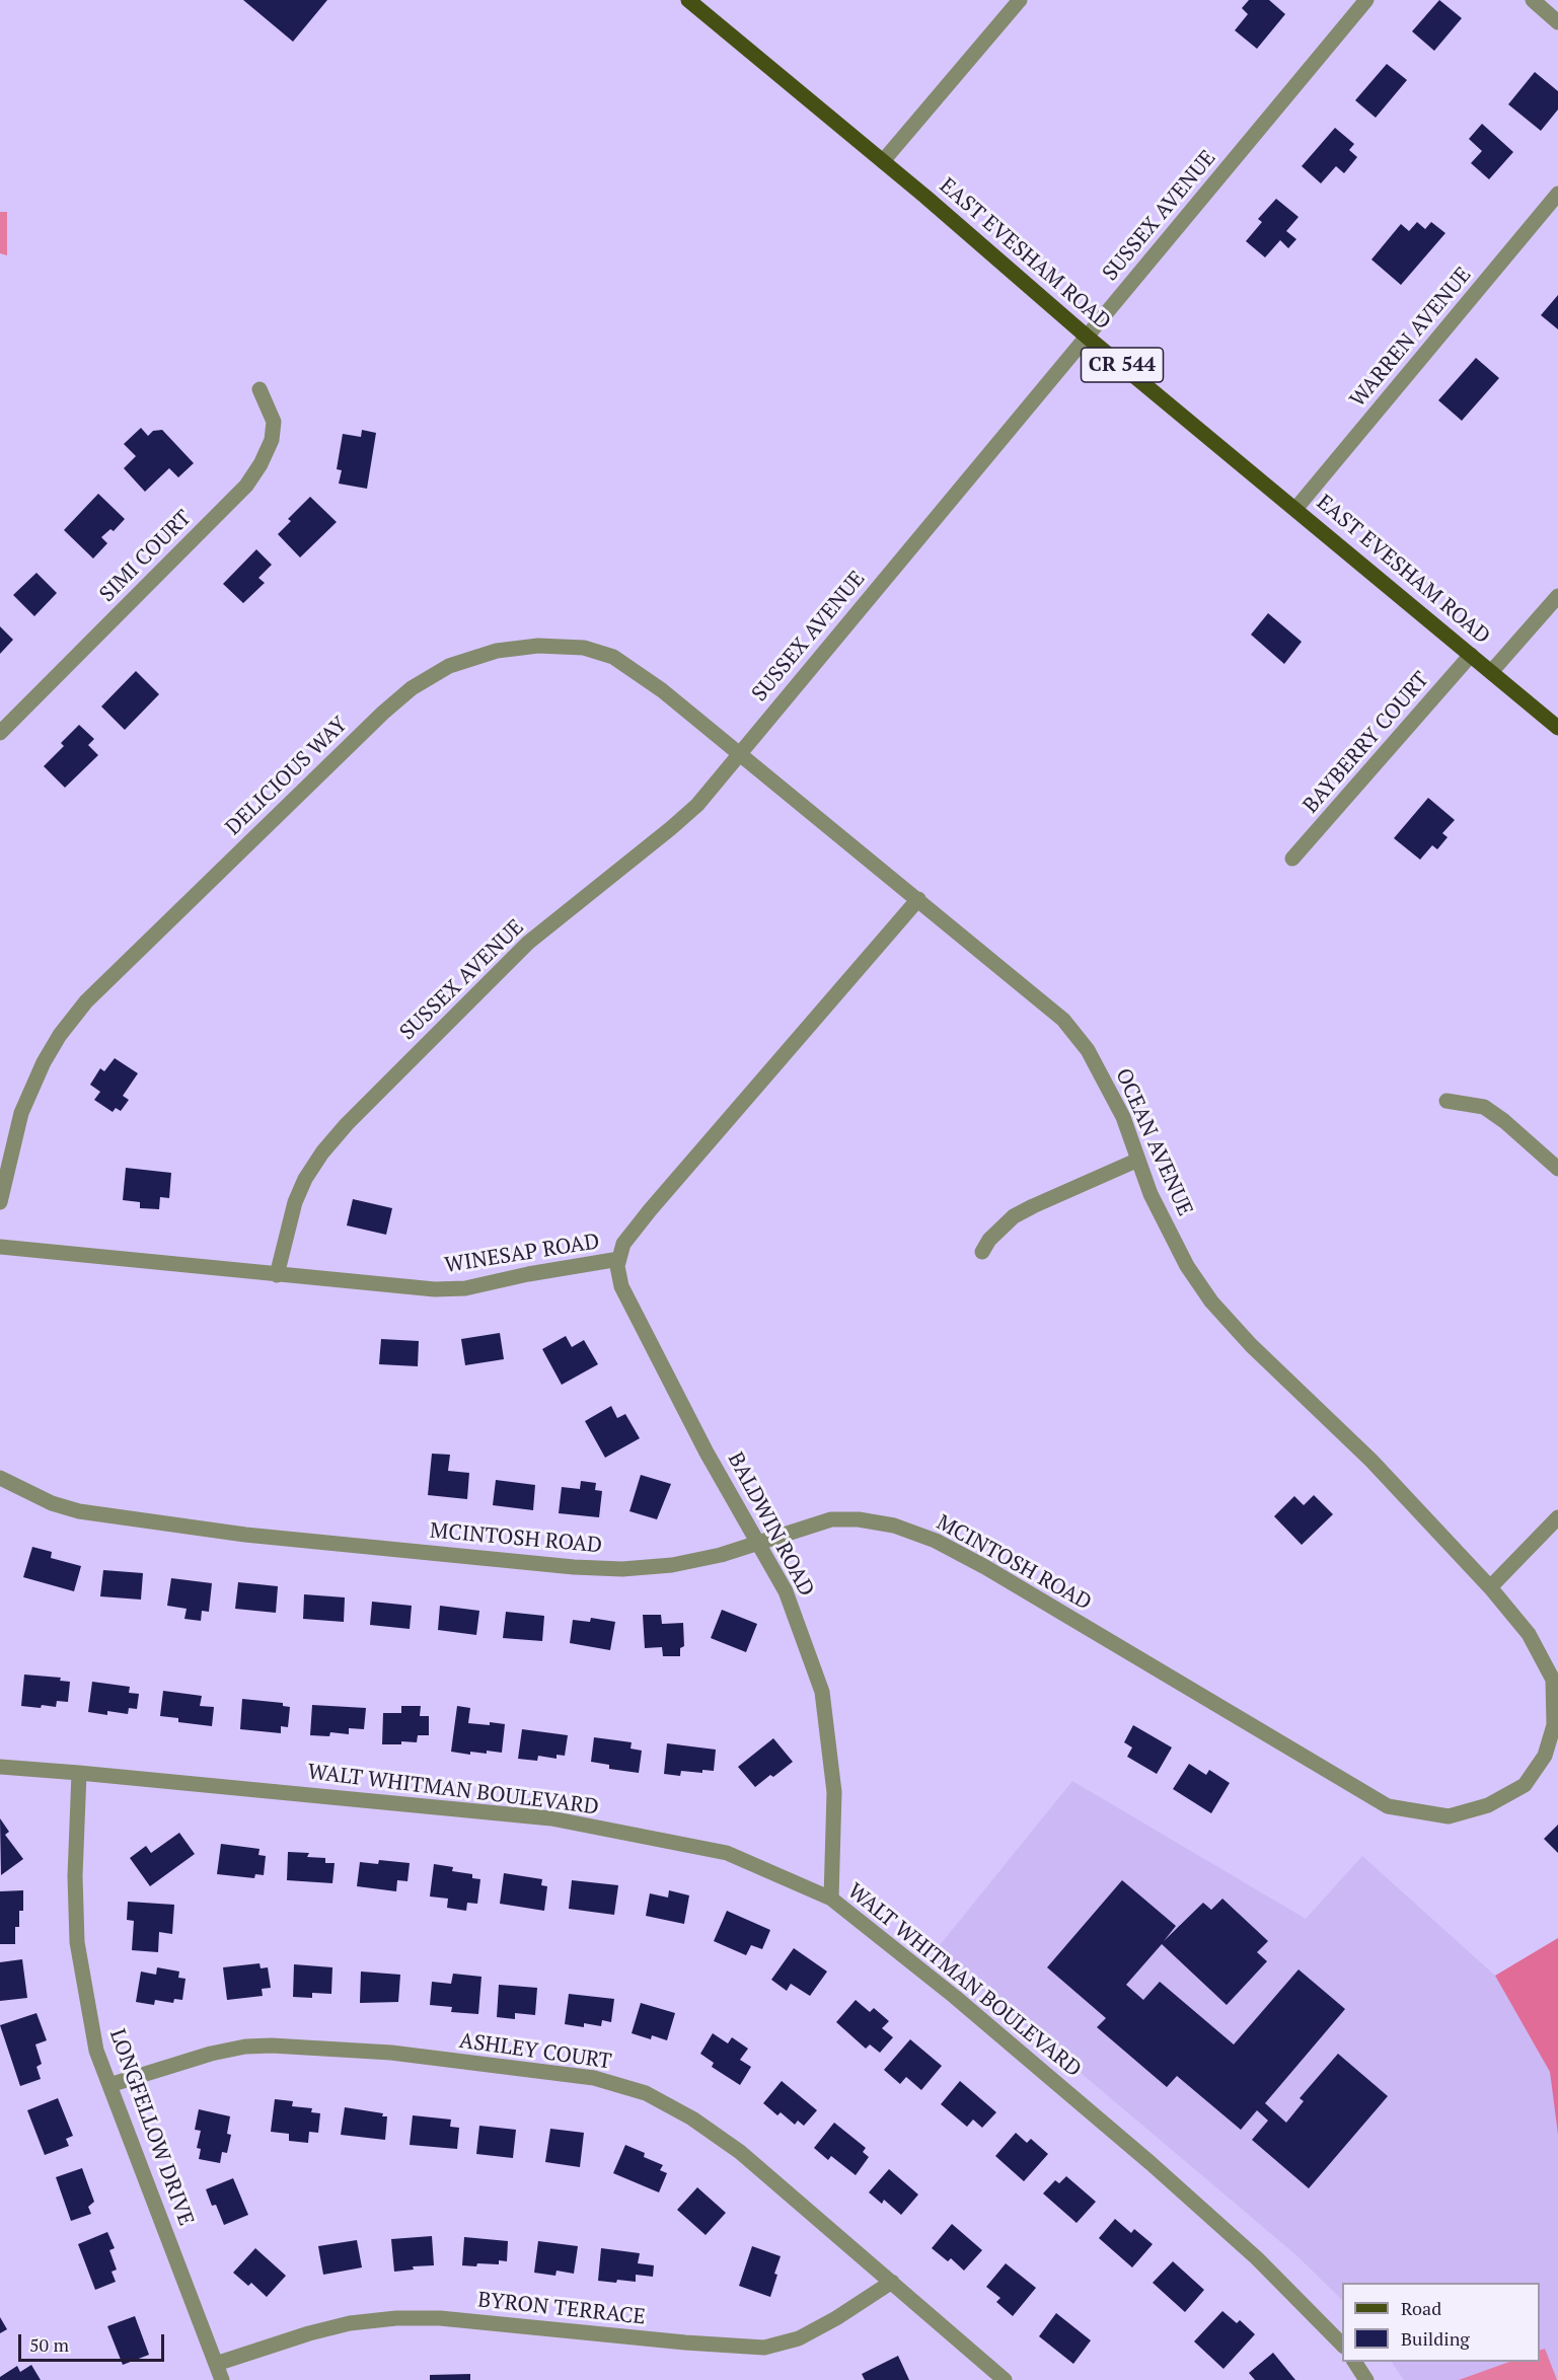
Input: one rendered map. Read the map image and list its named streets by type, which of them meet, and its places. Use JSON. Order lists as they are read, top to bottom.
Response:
{
  "streets": {
    "main road": ["EAST EVESHAM ROAD", "CR 544"],
    "street": [
      "SUSSEX AVENUE",
      "WARREN AVENUE",
      "SIMI COURT",
      "BAYBERRY COURT",
      "DELICIOUS WAY",
      "OCEAN AVENUE",
      "WINESAP ROAD",
      "BALDWIN ROAD",
      "MCINTOSH ROAD",
      "WALT WHITMAN BOULEVARD",
      "ASHLEY COURT",
      "LONGFELLOW DRIVE",
      "BYRON TERRACE"
    ]
  },
  "crossings": [
    ["SUSSEX AVENUE", "EAST EVESHAM ROAD"],
    ["SUSSEX AVENUE", "DELICIOUS WAY"],
    ["SUSSEX AVENUE", "OCEAN AVENUE"],
    ["SUSSEX AVENUE", "WINESAP ROAD"],
    ["EAST EVESHAM ROAD", "WARREN AVENUE"],
    ["EAST EVESHAM ROAD", "BAYBERRY COURT"],
    ["DELICIOUS WAY", "OCEAN AVENUE"],
    ["OCEAN AVENUE", "WINESAP ROAD"],
    ["OCEAN AVENUE", "MCINTOSH ROAD"],
    ["WINESAP ROAD", "BALDWIN ROAD"],
    ["BALDWIN ROAD", "MCINTOSH ROAD"],
    ["BALDWIN ROAD", "WALT WHITMAN BOULEVARD"],
    ["WALT WHITMAN BOULEVARD", "LONGFELLOW DRIVE"],
    ["ASHLEY COURT", "LONGFELLOW DRIVE"],
    ["ASHLEY COURT", "BYRON TERRACE"],
    ["LONGFELLOW DRIVE", "BYRON TERRACE"]
  ],
  "legend": ["Road", "Building"],
  "scale_bar": "50 m"
}
